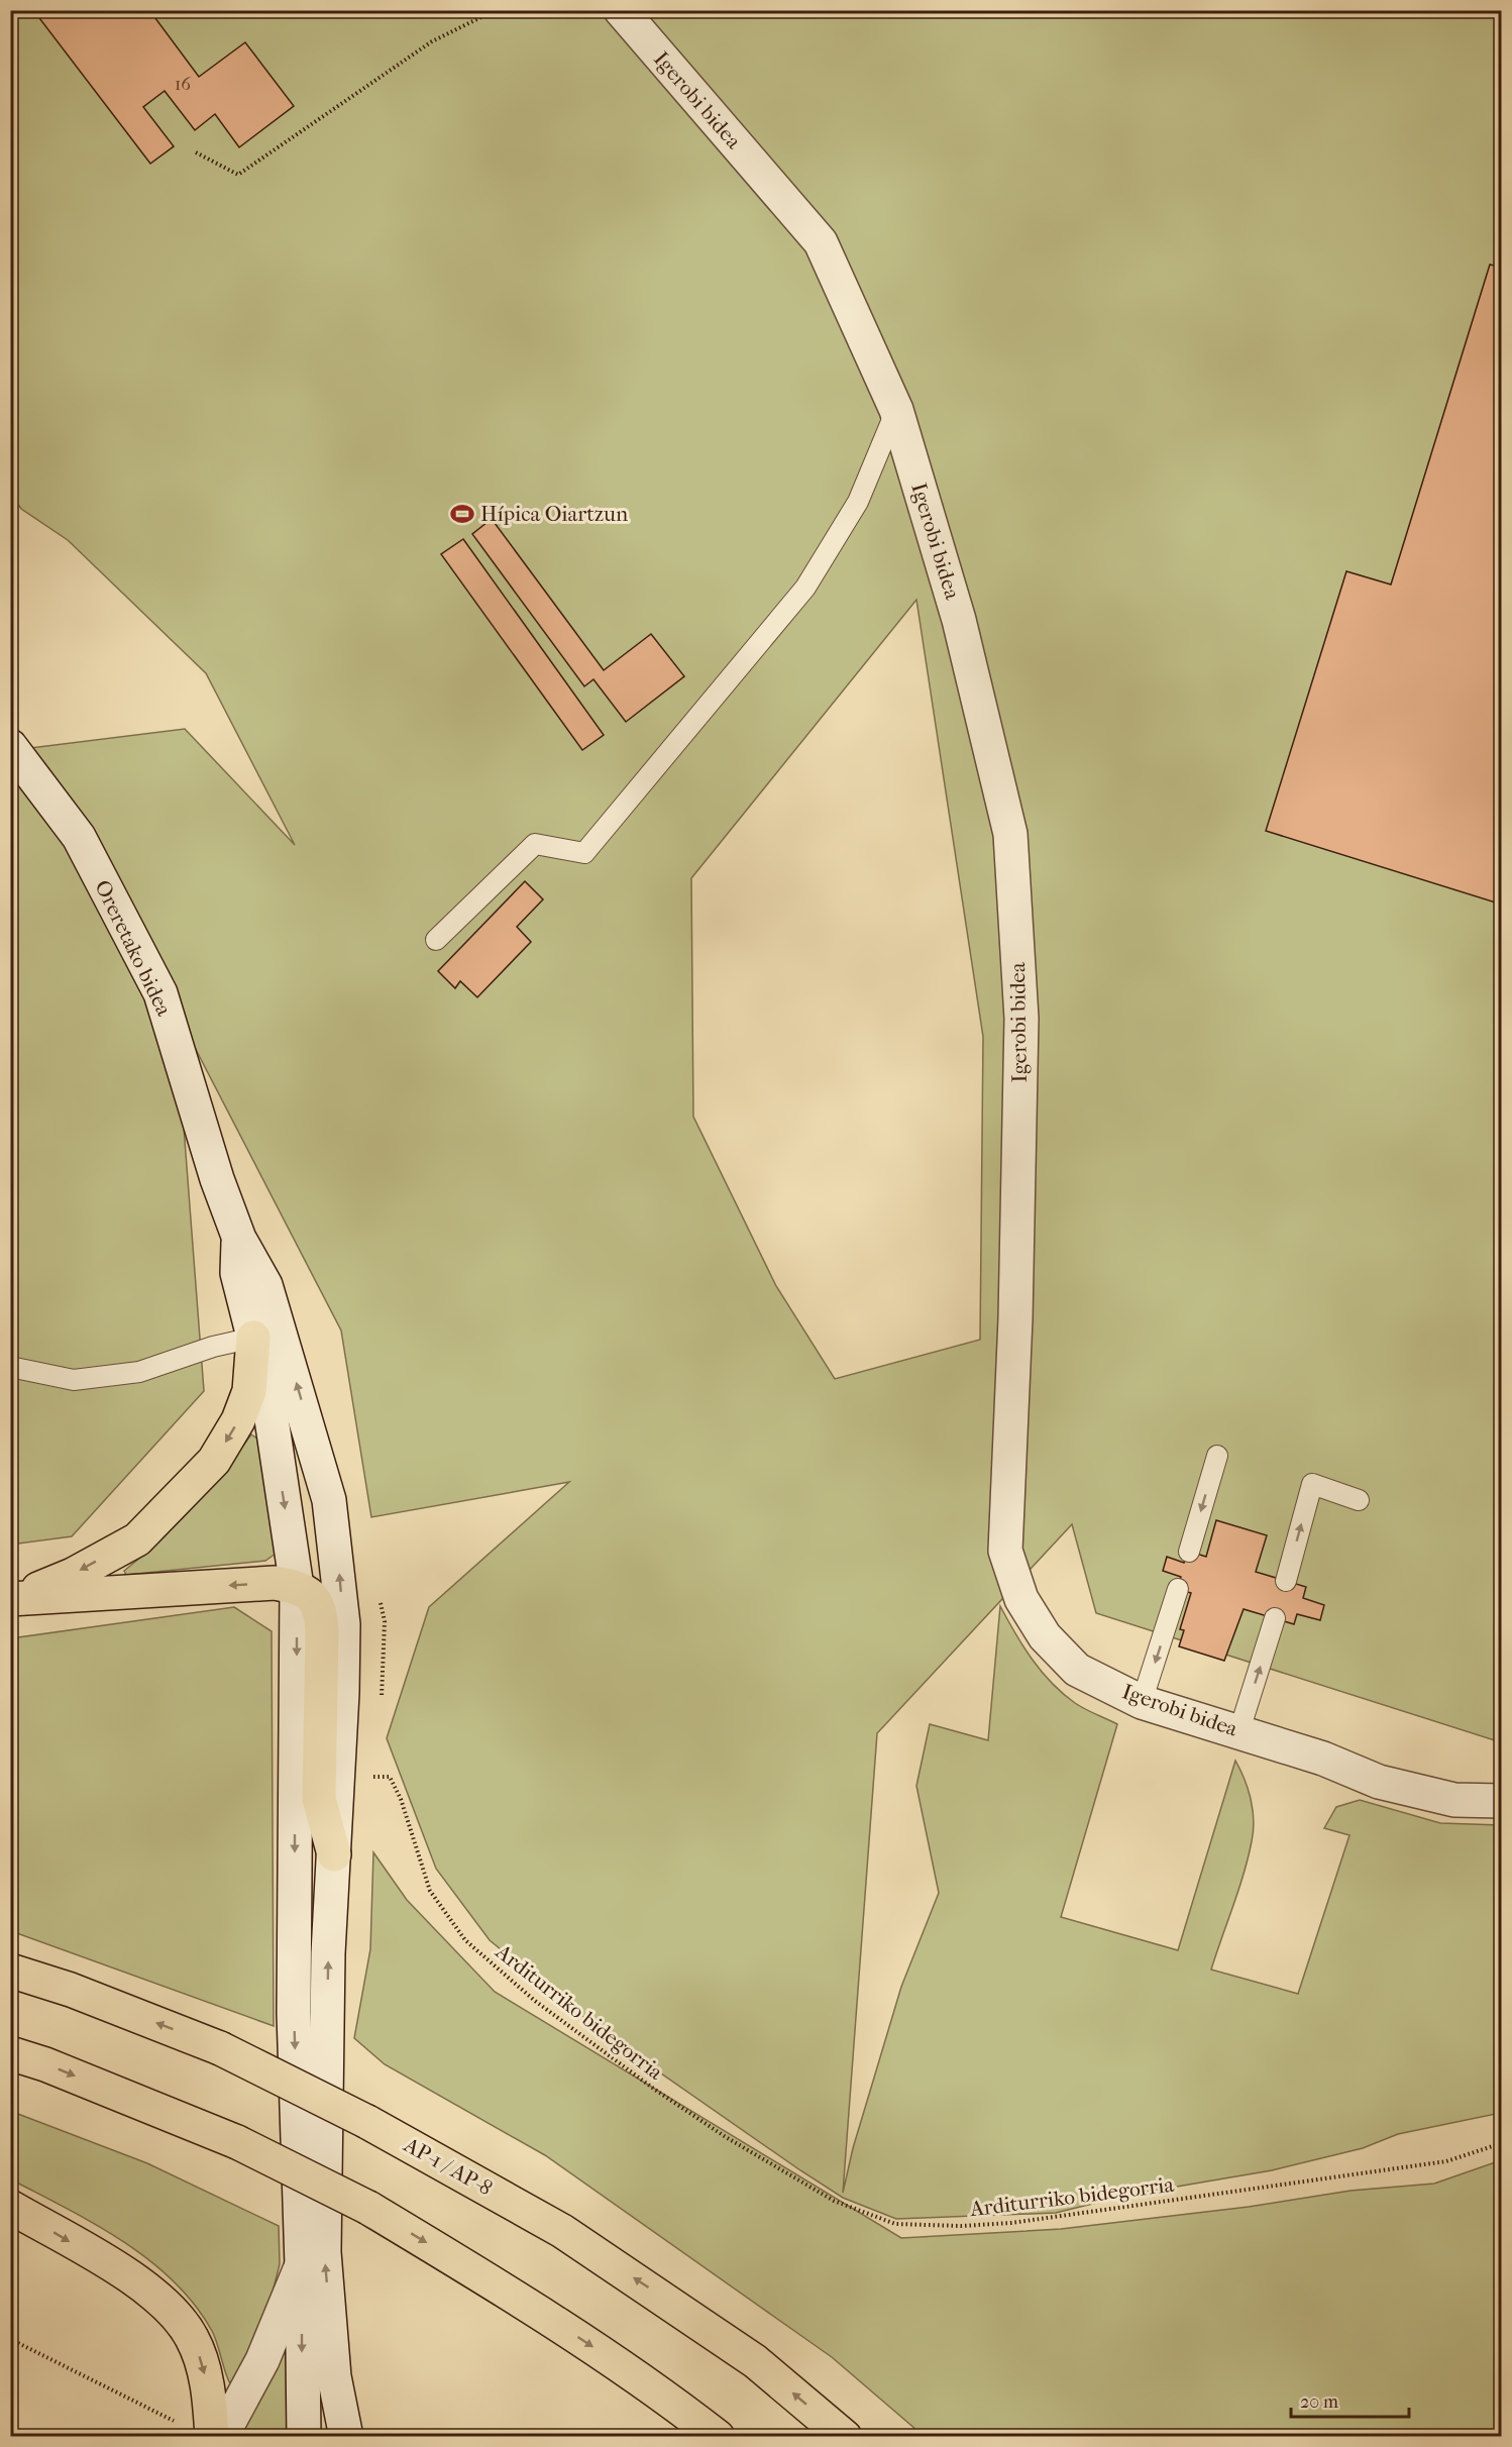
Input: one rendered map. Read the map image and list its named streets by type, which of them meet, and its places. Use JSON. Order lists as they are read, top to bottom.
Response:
{
  "streets": {
    "highway": ["AP-1 / AP-8"],
    "main road": ["Igerobi bidea", "Oreretako bidea"],
    "path": ["Arditurriko bidegorria"]
  },
  "places": {
    "sports": ["Hípica Oiartzun"]
  },
  "house_numbers": ["16"],
  "scale_bar": "20 m"
}
